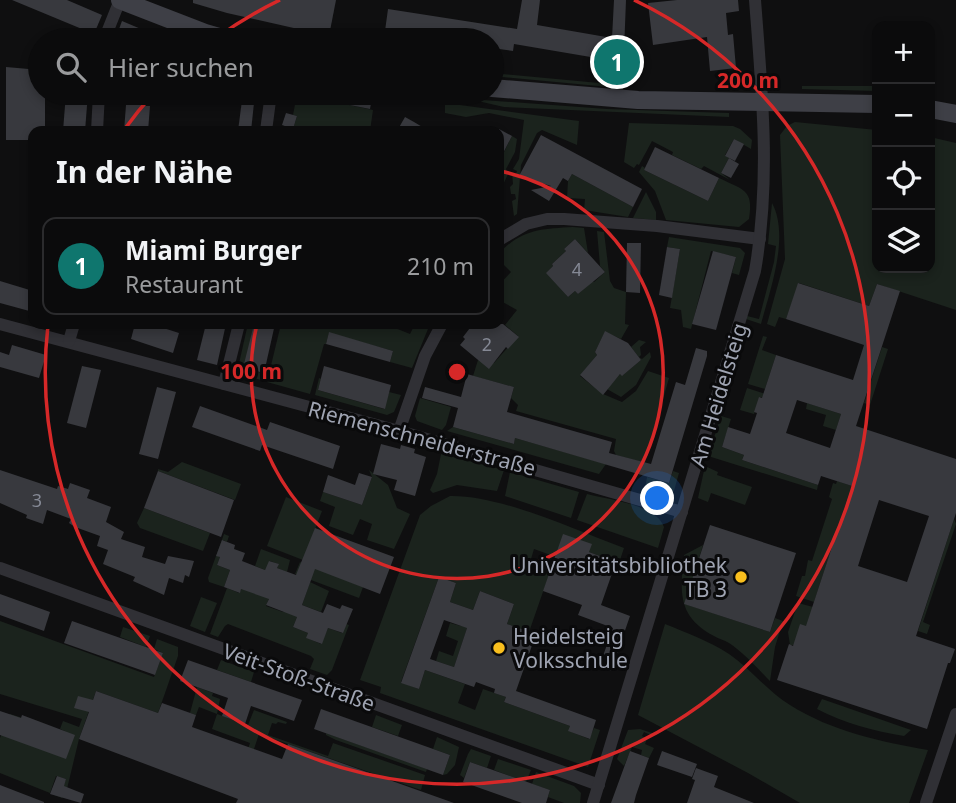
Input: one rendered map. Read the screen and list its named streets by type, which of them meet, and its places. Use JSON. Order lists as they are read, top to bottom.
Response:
{
  "streets": {
    "street": ["Am Heidelsteig", "Riemenschneiderstraße", "Veit-Stoß-Straße"]
  },
  "crossings": [
    ["Am Heidelsteig", "Riemenschneiderstraße"],
    ["Am Heidelsteig", "Veit-Stoß-Straße"]
  ],
  "places": ["Universitätsbibliothek TB 3", "Heidelsteig Volksschule"],
  "house_numbers": ["4", "2", "3"],
  "page": {
    "map_buttons": ["+", "−"],
    "search": "Hier suchen",
    "pins": "1",
    "heading": "In der Nähe",
    "list": [
      {
        "mark": "1",
        "name": "Miami Burger",
        "note": "Restaurant",
        "value": "210 m"
      }
    ]
  },
  "rings": ["200 m", "100 m"]
}
